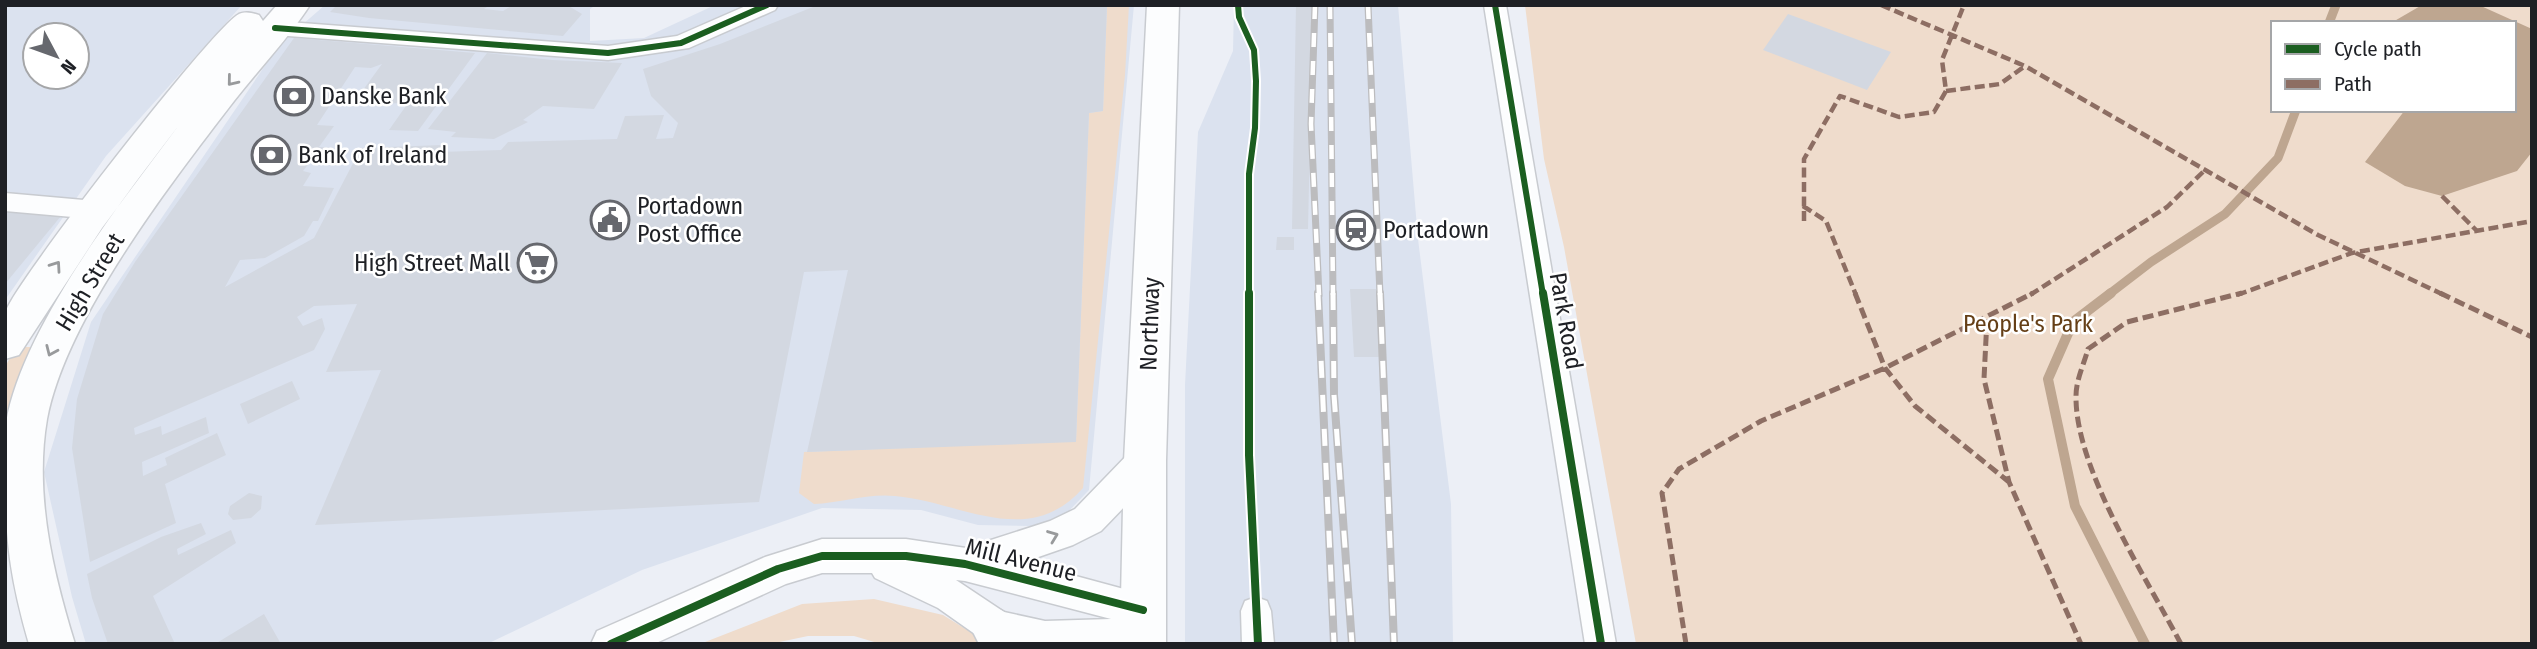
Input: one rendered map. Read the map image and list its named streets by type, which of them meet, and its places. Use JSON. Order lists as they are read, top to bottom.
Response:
{
  "streets": {
    "main road": ["High Street", "Northway"],
    "street": ["Park Road", "Mill Avenue"]
  },
  "crossings": [
    ["Northway", "Mill Avenue"]
  ],
  "parks": ["People's Park"],
  "places": {
    "bank": ["Danske Bank", "Bank of Ireland"],
    "public building": ["Portadown Post Office"],
    "station": ["Portadown"],
    "supermarket": ["High Street Mall"]
  },
  "legend": ["Cycle path", "Path"],
  "north": "bottom right"
}
